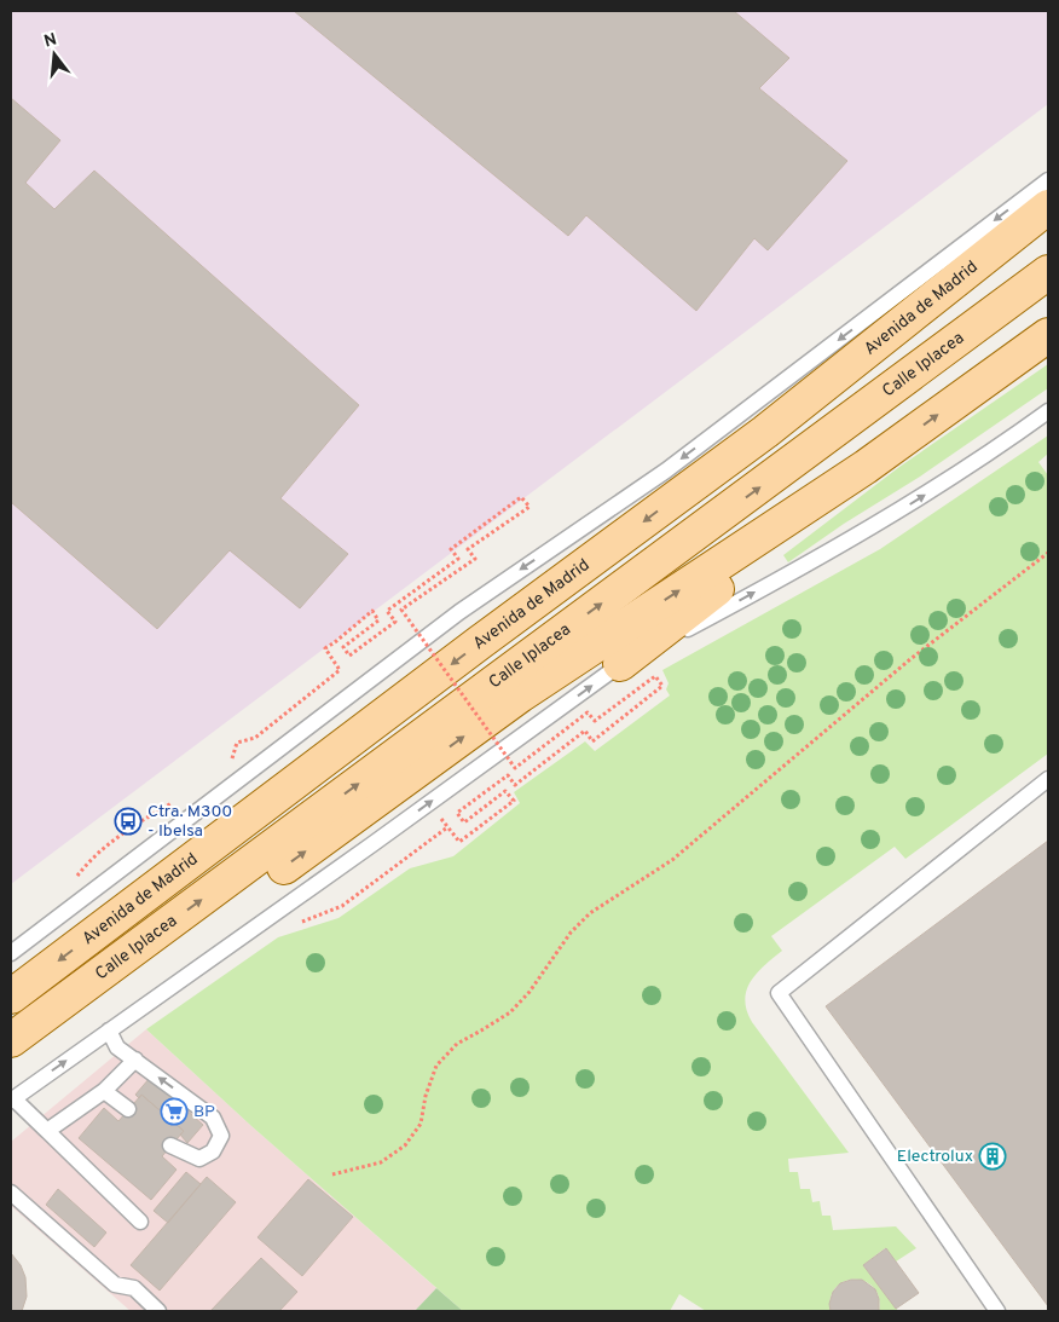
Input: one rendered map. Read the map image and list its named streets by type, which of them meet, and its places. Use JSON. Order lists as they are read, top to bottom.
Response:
{
  "streets": {
    "main road": ["Avenida de Madrid", "Calle Iplacea"]
  },
  "places": {
    "bus stop": ["Ctra. M300 - Ibelsa"],
    "supermarket": ["BP"],
    "building": ["Electrolux"]
  },
  "north": "top"
}
